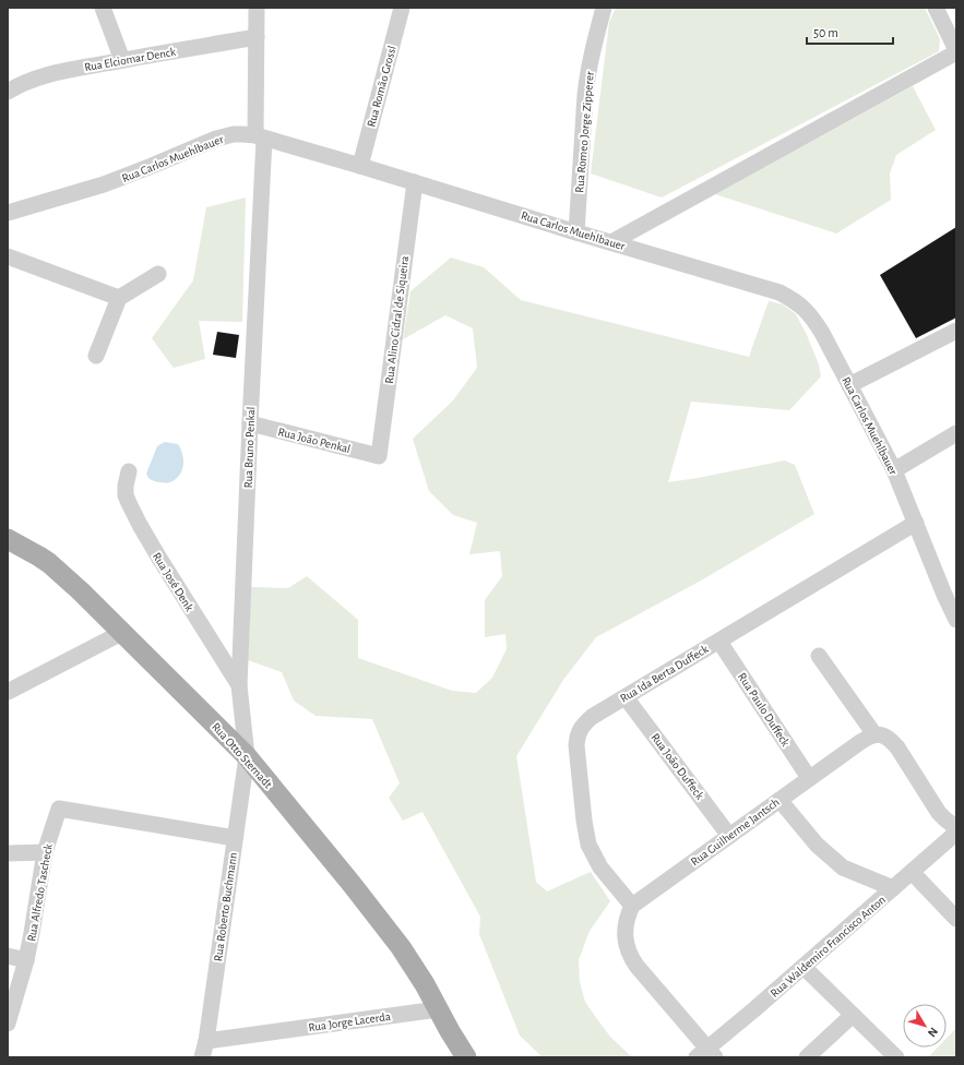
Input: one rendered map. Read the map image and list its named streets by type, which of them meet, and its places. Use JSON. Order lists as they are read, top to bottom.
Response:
{
  "streets": {
    "main road": ["Rua Otto Sternadt"],
    "street": [
      "Rua Elciomar Denck",
      "Rua Romão Grossl",
      "Rua Romeo Jorge Zipperer",
      "Rua Carlos Muehlbauer",
      "Rua Alino Cidral de Siqueira",
      "Rua João Penkal",
      "Rua Bruno Penkal",
      "Rua José Denk",
      "Rua Ida Berta Duffeck",
      "Rua Paulo Duffeck",
      "Rua João Duffeck",
      "Rua Guilherme Jantsch",
      "Rua Alfredo Tascheck",
      "Rua Roberto Buchmann",
      "Rua Waldemiro Francisco Anton",
      "Rua Jorge Lacerda"
    ]
  },
  "crossings": [
    ["Rua Elciomar Denck", "Rua Bruno Penkal"],
    ["Rua Romão Grossl", "Rua Carlos Muehlbauer"],
    ["Rua Romeo Jorge Zipperer", "Rua Carlos Muehlbauer"],
    ["Rua Carlos Muehlbauer", "Rua Alino Cidral de Siqueira"],
    ["Rua Carlos Muehlbauer", "Rua Bruno Penkal"],
    ["Rua Carlos Muehlbauer", "Rua Ida Berta Duffeck"],
    ["Rua Alino Cidral de Siqueira", "Rua João Penkal"],
    ["Rua João Penkal", "Rua Bruno Penkal"],
    ["Rua Bruno Penkal", "Rua José Denk"],
    ["Rua Bruno Penkal", "Rua Otto Sternadt"],
    ["Rua Bruno Penkal", "Rua Roberto Buchmann"],
    ["Rua Ida Berta Duffeck", "Rua Paulo Duffeck"],
    ["Rua Ida Berta Duffeck", "Rua João Duffeck"],
    ["Rua Ida Berta Duffeck", "Rua Guilherme Jantsch"],
    ["Rua Paulo Duffeck", "Rua Guilherme Jantsch"],
    ["Rua Otto Sternadt", "Rua Roberto Buchmann"],
    ["Rua Otto Sternadt", "Rua Jorge Lacerda"],
    ["Rua João Duffeck", "Rua Guilherme Jantsch"],
    ["Rua Alfredo Tascheck", "Rua Roberto Buchmann"],
    ["Rua Roberto Buchmann", "Rua Jorge Lacerda"]
  ],
  "scale_bar": "50 m",
  "north": "bottom right"
}
